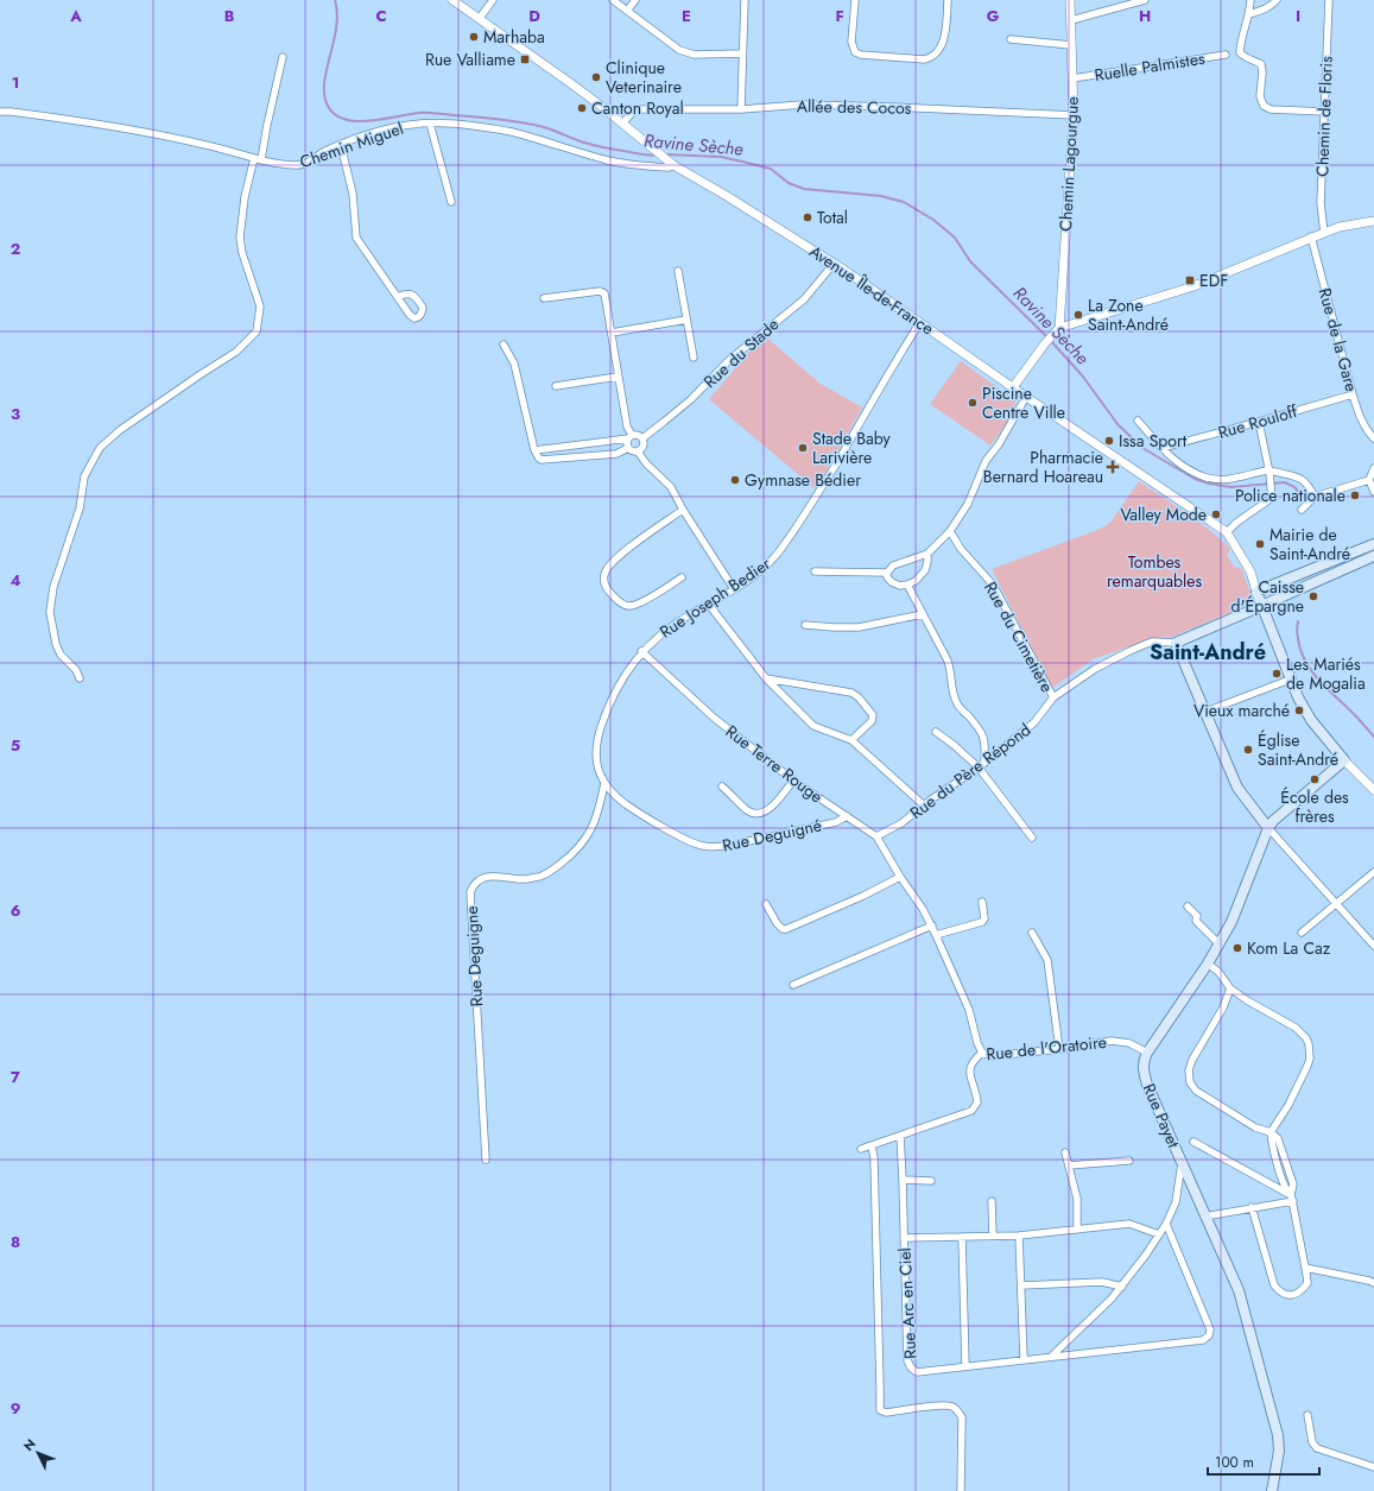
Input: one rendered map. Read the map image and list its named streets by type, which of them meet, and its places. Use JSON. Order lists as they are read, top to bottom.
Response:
{
  "streets": {
    "main road": ["Avenue Île-de-France", "Rue du Père Répond", "Rue Payet"],
    "street": [
      "Ruelle Palmistes",
      "Allée des Cocos",
      "Chemin de Floris",
      "Chemin Miguel",
      "Chemin Lagourgue",
      "Rue de la Gare",
      "Rue du Stade",
      "Rue Rouloff",
      "Rue Joseph Bedier",
      "Rue du Cimetière",
      "Rue Terre Rouge",
      "Rue Deguigné",
      "Rue Deguigne",
      "Rue de l'Oratoire",
      "Rue Arc en Ciel"
    ]
  },
  "crossings": [
    ["Ruelle Palmistes", "Chemin Lagourgue"],
    ["Allée des Cocos", "Chemin Lagourgue"],
    ["Allée des Cocos", "Avenue Île-de-France"],
    ["Chemin Miguel", "Avenue Île-de-France"],
    ["Avenue Île-de-France", "Rue du Stade"],
    ["Avenue Île-de-France", "Rue Joseph Bedier"],
    ["Avenue Île-de-France", "Rue du Père Répond"],
    ["Avenue Île-de-France", "Rue Payet"],
    ["Rue de la Gare", "Rue Rouloff"],
    ["Rue Joseph Bedier", "Rue Terre Rouge"],
    ["Rue Joseph Bedier", "Rue Deguigné"],
    ["Rue du Cimetière", "Rue du Père Répond"],
    ["Rue Terre Rouge", "Rue du Père Répond"],
    ["Rue Terre Rouge", "Rue Deguigné"],
    ["Rue Terre Rouge", "Rue de l'Oratoire"],
    ["Rue Deguigné", "Rue Deguigne"],
    ["Rue de l'Oratoire", "Rue Payet"],
    ["Rue de l'Oratoire", "Rue Arc en Ciel"]
  ],
  "districts": ["Saint-André"],
  "water": ["Ravine Sèche"],
  "parks": ["Tombes remarquables"],
  "places": {
    "other": [
      "Marhaba",
      "Clinique Veterinaire",
      "Canton Royal",
      "Total",
      "La Zone Saint-André",
      "Piscine Centre Ville",
      "Issa Sport",
      "Stade Baby Larivière",
      "Gymnase Bédier",
      "Police nationale",
      "Valley Mode",
      "Mairie de Saint-André",
      "Caisse d'Épargne",
      "Les Mariés de Mogalia",
      "Vieux marché",
      "Église Saint-André",
      "École des frères",
      "Kom La Caz"
    ],
    "transit": ["Rue Valliame", "EDF"],
    "health": ["Pharmacie Bernard Hoareau"]
  },
  "scale_bar": "100 m",
  "north": "top left",
  "grid": {
    "columns": [
      "A",
      "B",
      "C",
      "D",
      "E",
      "F",
      "G",
      "H",
      "I"
    ],
    "rows": [
      "1",
      "2",
      "3",
      "4",
      "5",
      "6",
      "7",
      "8",
      "9"
    ]
  }
}
